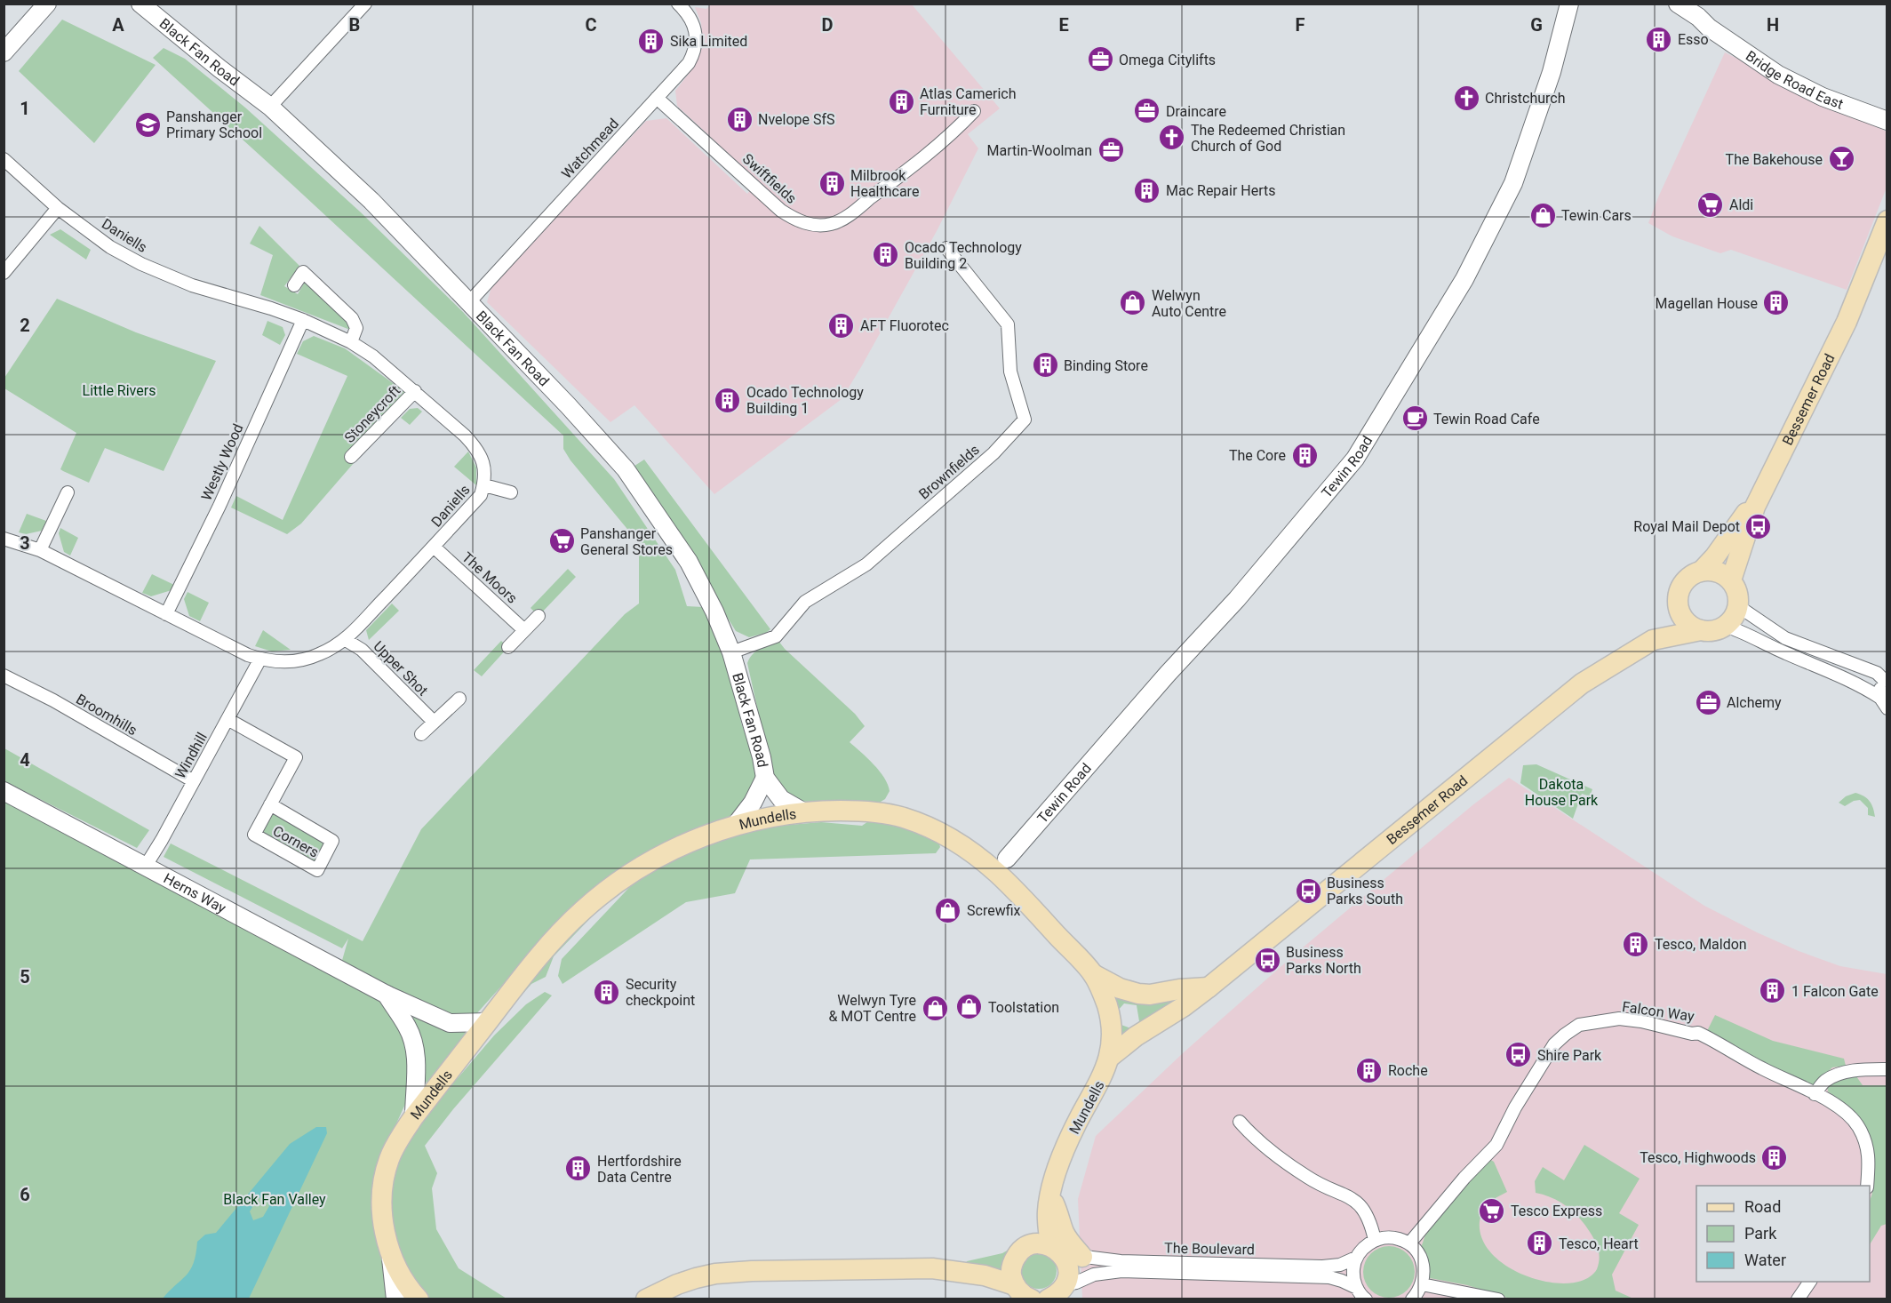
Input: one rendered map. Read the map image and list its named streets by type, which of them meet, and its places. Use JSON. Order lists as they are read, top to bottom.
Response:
{
  "streets": {
    "main road": ["Bessemer Road", "Mundells"],
    "street": [
      "Black Fan Road",
      "Bridge Road East",
      "Watchmead",
      "Swiftfields",
      "Daniells",
      "Stoneycroft",
      "Westly Wood",
      "Tewin Road",
      "Brownfields",
      "The Moors",
      "Upper Shot",
      "Broomhills",
      "Windhill",
      "Corners",
      "Herns Way",
      "Falcon Way",
      "The Boulevard"
    ]
  },
  "crossings": [
    ["Black Fan Road", "Watchmead"],
    ["Black Fan Road", "Brownfields"],
    ["Black Fan Road", "Mundells"],
    ["Watchmead", "Swiftfields"],
    ["Daniells", "Stoneycroft"],
    ["Daniells", "Westly Wood"],
    ["Daniells", "The Moors"],
    ["Daniells", "Upper Shot"],
    ["Daniells", "Windhill"],
    ["Bessemer Road", "Mundells"],
    ["Broomhills", "Windhill"],
    ["Windhill", "Corners"],
    ["Windhill", "Herns Way"],
    ["Mundells", "Herns Way"],
    ["Mundells", "The Boulevard"]
  ],
  "parks": ["Little Rivers", "Dakota House Park", "Black Fan Valley"],
  "places": {
    "building": [
      "Esso",
      "Sika Limited",
      "Atlas Camerich Furniture",
      "Nvelope SfS",
      "Milbrook Healthcare",
      "Mac Repair Herts",
      "Ocado Technology Building 2",
      "Magellan House",
      "AFT Fluorotec",
      "Binding Store",
      "Ocado Technology Building 1",
      "The Core",
      "Tesco, Maldon",
      "1 Falcon Gate",
      "Security checkpoint",
      "Roche",
      "Tesco, Highwoods",
      "Hertfordshire Data Centre",
      "Tesco, Heart"
    ],
    "office": [
      "Omega Citylifts",
      "Draincare",
      "Martin-Woolman",
      "Alchemy"
    ],
    "church": ["Christchurch", "The Redeemed Christian Church of God"],
    "school or university": ["Panshanger Primary School"],
    "bar": ["The Bakehouse"],
    "supermarket": ["Aldi", "Panshanger General Stores", "Tesco Express"],
    "shop": [
      "Tewin Cars",
      "Welwyn Auto Centre",
      "Screwfix",
      "Toolstation",
      "Welwyn Tyre & MOT Centre"
    ],
    "cafe": ["Tewin Road Cafe"],
    "bus stop": [
      "Royal Mail Depot",
      "Business Parks South",
      "Business Parks North",
      "Shire Park"
    ]
  },
  "legend": ["Road", "Park", "Water"],
  "grid": {
    "columns": [
      "A",
      "B",
      "C",
      "D",
      "E",
      "F",
      "G",
      "H"
    ],
    "rows": [
      "1",
      "2",
      "3",
      "4",
      "5",
      "6"
    ]
  }
}
